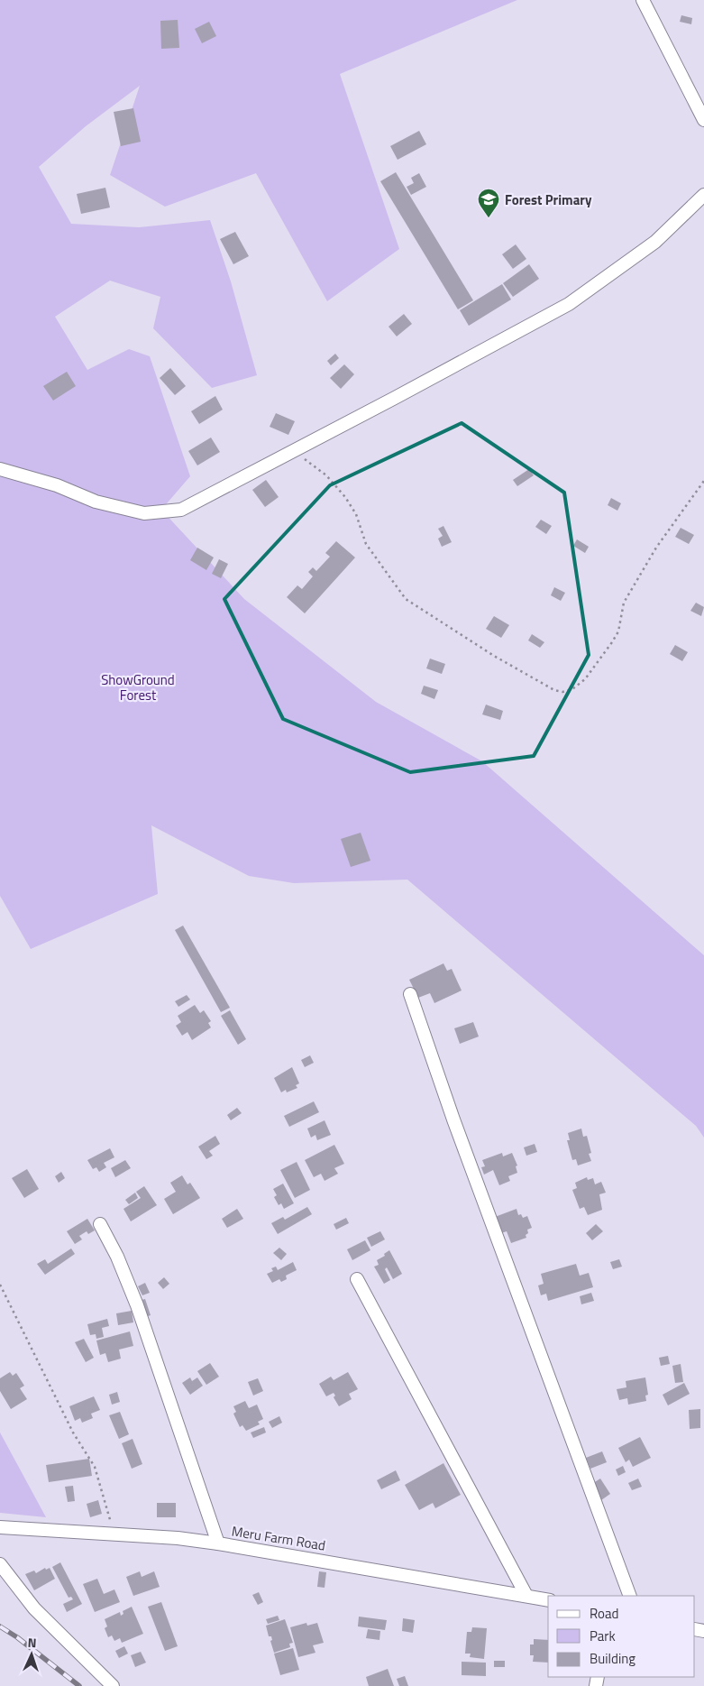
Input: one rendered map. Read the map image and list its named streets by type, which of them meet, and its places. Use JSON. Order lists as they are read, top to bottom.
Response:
{
  "streets": {
    "street": ["Meru Farm Road"]
  },
  "parks": ["ShowGround Forest"],
  "places": {
    "school or university": ["Forest Primary"]
  },
  "legend": ["Road", "Park", "Building"],
  "north": "top"
}
